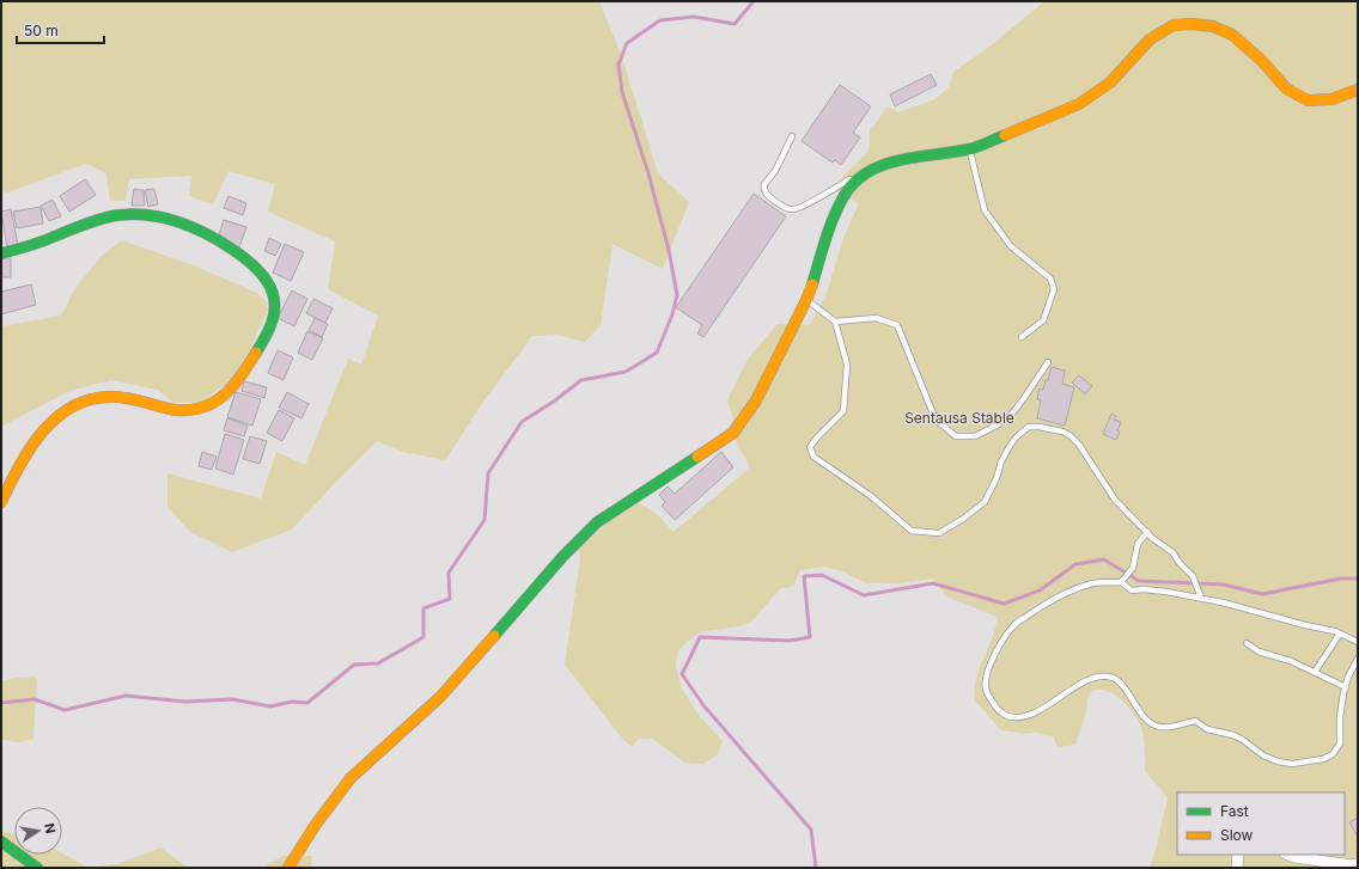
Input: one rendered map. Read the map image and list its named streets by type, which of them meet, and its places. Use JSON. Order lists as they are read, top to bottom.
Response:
{
  "parks": ["Sentausa Stable"],
  "legend": ["Fast", "Slow"],
  "scale_bar": "50 m",
  "north": "right"
}
